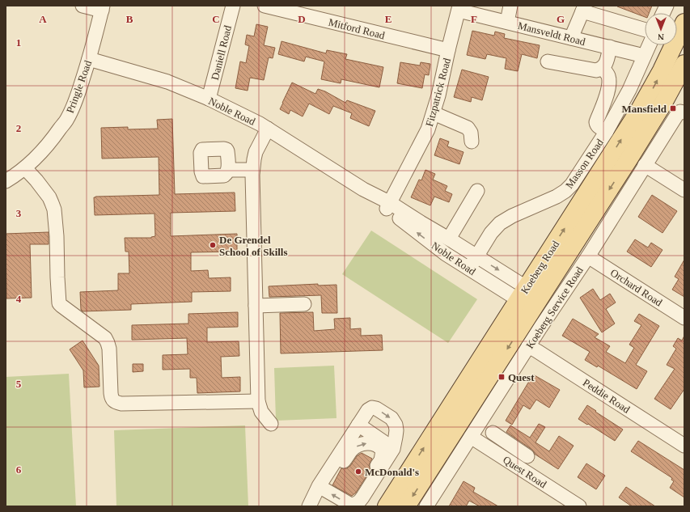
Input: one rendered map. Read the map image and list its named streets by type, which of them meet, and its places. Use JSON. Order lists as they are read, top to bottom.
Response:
{
  "streets": {
    "main road": ["Koeberg Road"],
    "street": [
      "Mitford Road",
      "Mansveldt Road",
      "Daniell Road",
      "Pringle Road",
      "Fitzpatrick Road",
      "Noble Road",
      "Masson Road",
      "Orchard Road",
      "Koeberg Service Road",
      "Peddie Road",
      "Quest Road"
    ]
  },
  "crossings": [
    ["Mitford Road", "Fitzpatrick Road"],
    ["Mansveldt Road", "Fitzpatrick Road"],
    ["Mansveldt Road", "Masson Road"],
    ["Daniell Road", "Noble Road"],
    ["Pringle Road", "Noble Road"],
    ["Fitzpatrick Road", "Noble Road"],
    ["Noble Road", "Masson Road"],
    ["Noble Road", "Koeberg Road"],
    ["Orchard Road", "Koeberg Service Road"],
    ["Koeberg Service Road", "Peddie Road"],
    ["Koeberg Service Road", "Quest Road"]
  ],
  "places": {
    "transit": ["Mansfield", "Quest"],
    "other": ["De Grendel School of Skills", "McDonald's"]
  },
  "north": "bottom",
  "grid": {
    "columns": [
      "A",
      "B",
      "C",
      "D",
      "E",
      "F",
      "G"
    ],
    "rows": [
      "1",
      "2",
      "3",
      "4",
      "5",
      "6"
    ]
  }
}
